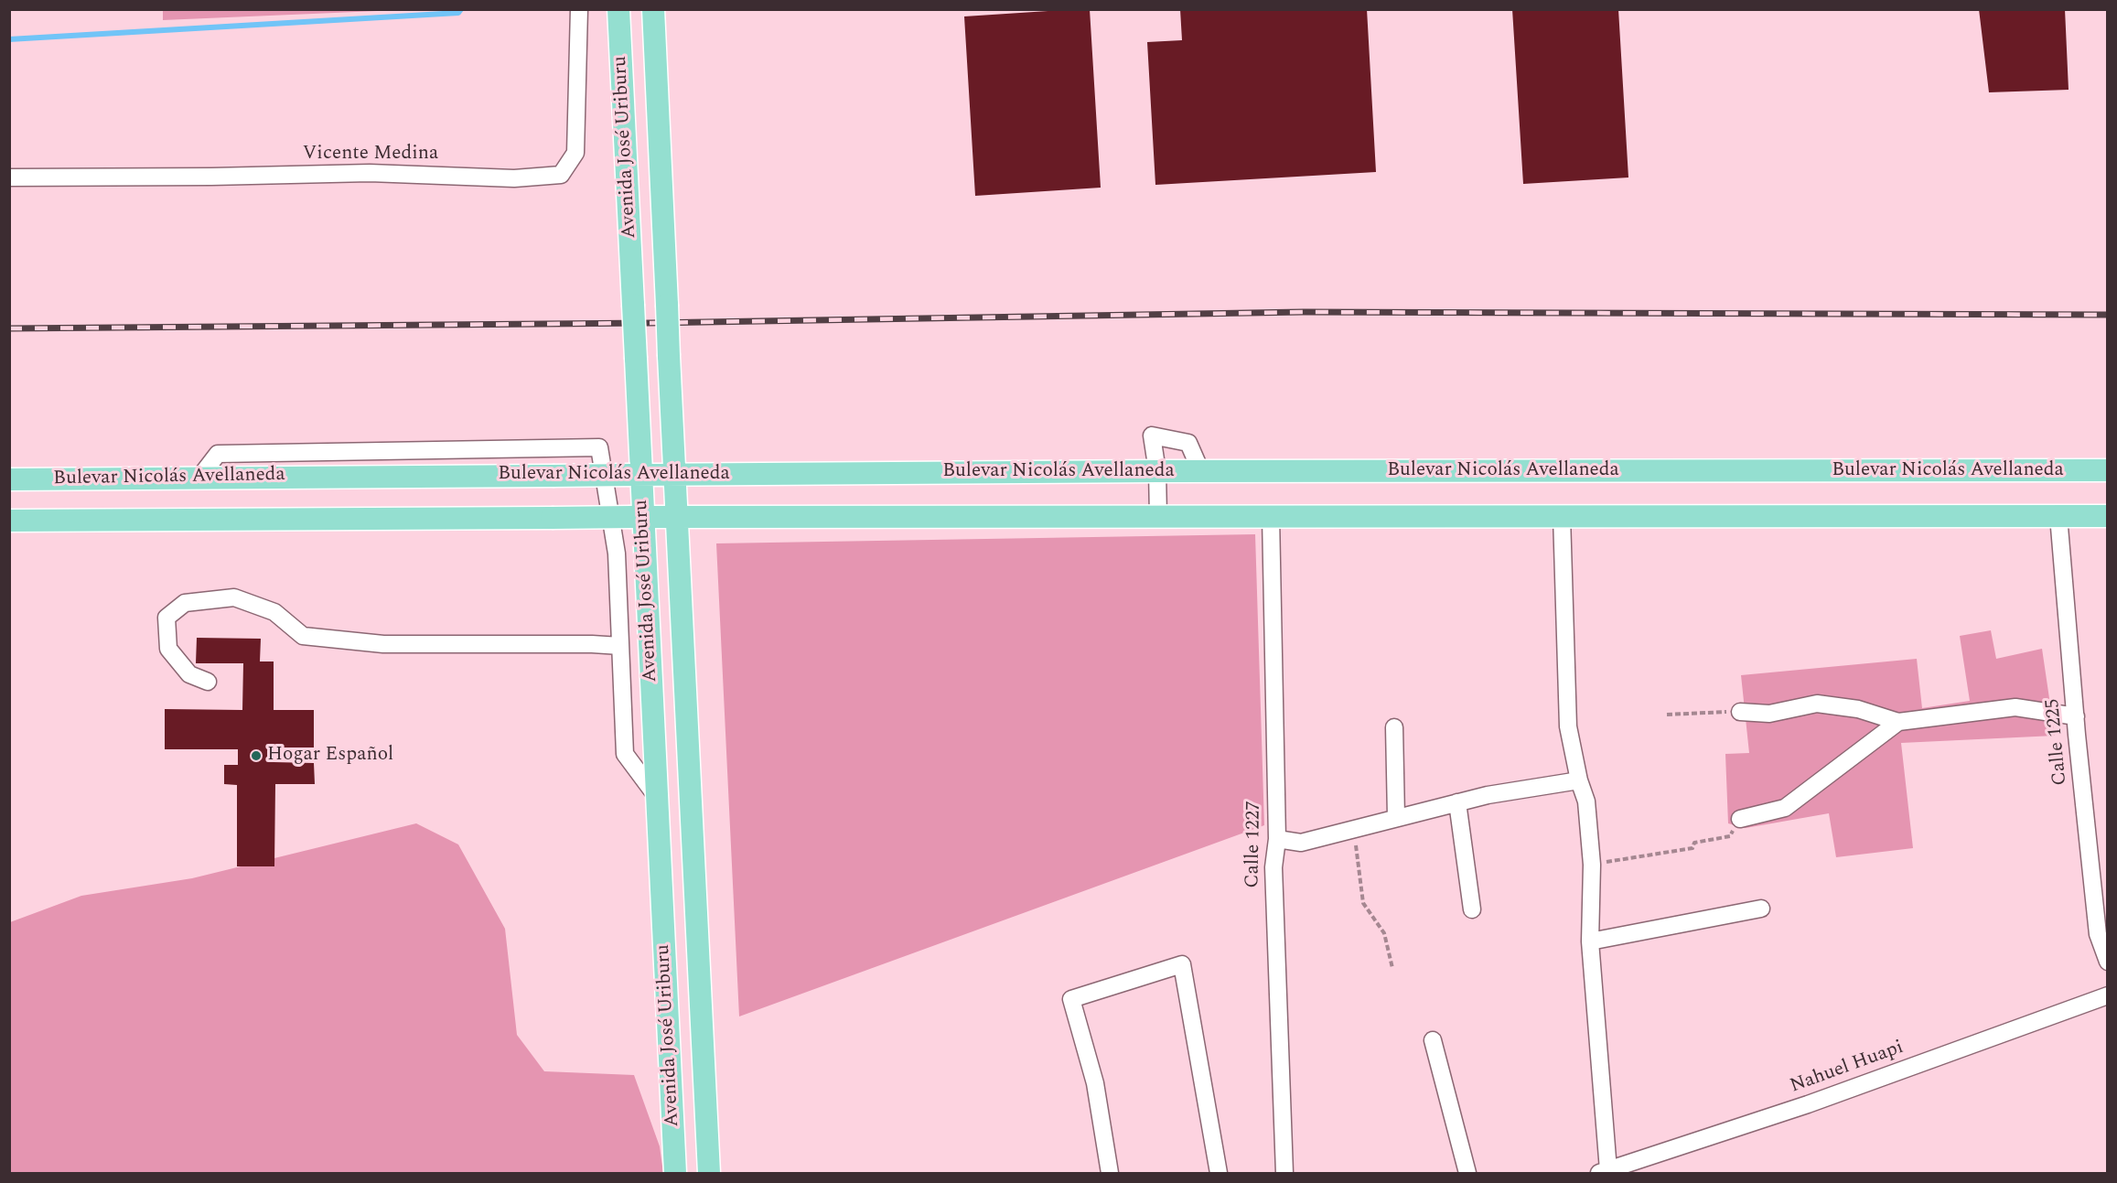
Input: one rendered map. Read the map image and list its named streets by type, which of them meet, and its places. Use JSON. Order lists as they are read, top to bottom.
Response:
{
  "streets": {
    "main road": ["Avenida José Uriburu", "Bulevar Nicolás Avellaneda"],
    "street": [
      "Vicente Medina",
      "Calle 1225",
      "Calle 1227",
      "Nahuel Huapi"
    ]
  },
  "crossings": [
    ["Avenida José Uriburu", "Bulevar Nicolás Avellaneda"],
    ["Bulevar Nicolás Avellaneda", "Calle 1225"],
    ["Bulevar Nicolás Avellaneda", "Calle 1227"]
  ],
  "places": ["Hogar Español"]
}
